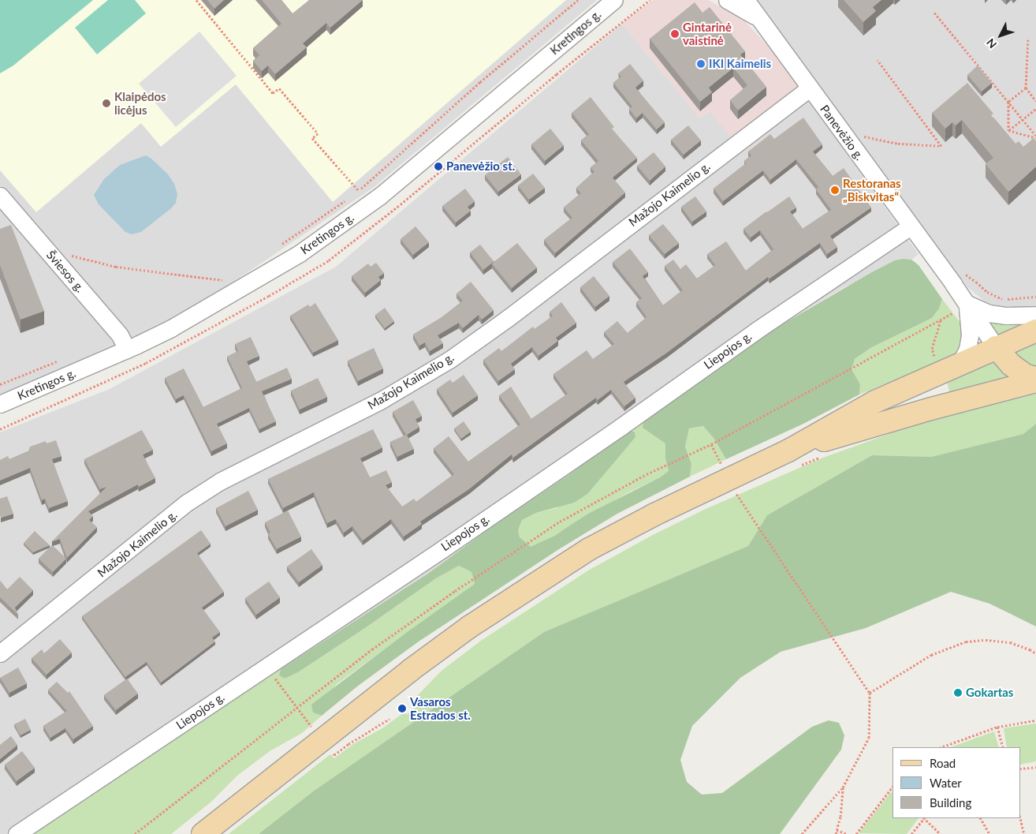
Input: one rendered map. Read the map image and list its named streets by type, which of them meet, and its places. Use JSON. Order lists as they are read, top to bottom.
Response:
{
  "streets": {
    "street": [
      "Kretingos g.",
      "Panevėžio g.",
      "Mažojo Kaimelio g.",
      "Šviesos g.",
      "Liepojos g."
    ]
  },
  "crossings": [
    ["Kretingos g.", "Šviesos g."],
    ["Panevėžio g.", "Mažojo Kaimelio g."],
    ["Panevėžio g.", "Liepojos g."]
  ],
  "places": [
    "Gintarinė vaistinė",
    "IKI Kaimelis",
    "Klaipėdos licėjus",
    "Panevėžio st.",
    "Restoranas „Biskvitas“",
    "Gokartas",
    "Vasaros Estrados st."
  ],
  "legend": ["Road", "Water", "Building"],
  "north": "bottom left"
}
